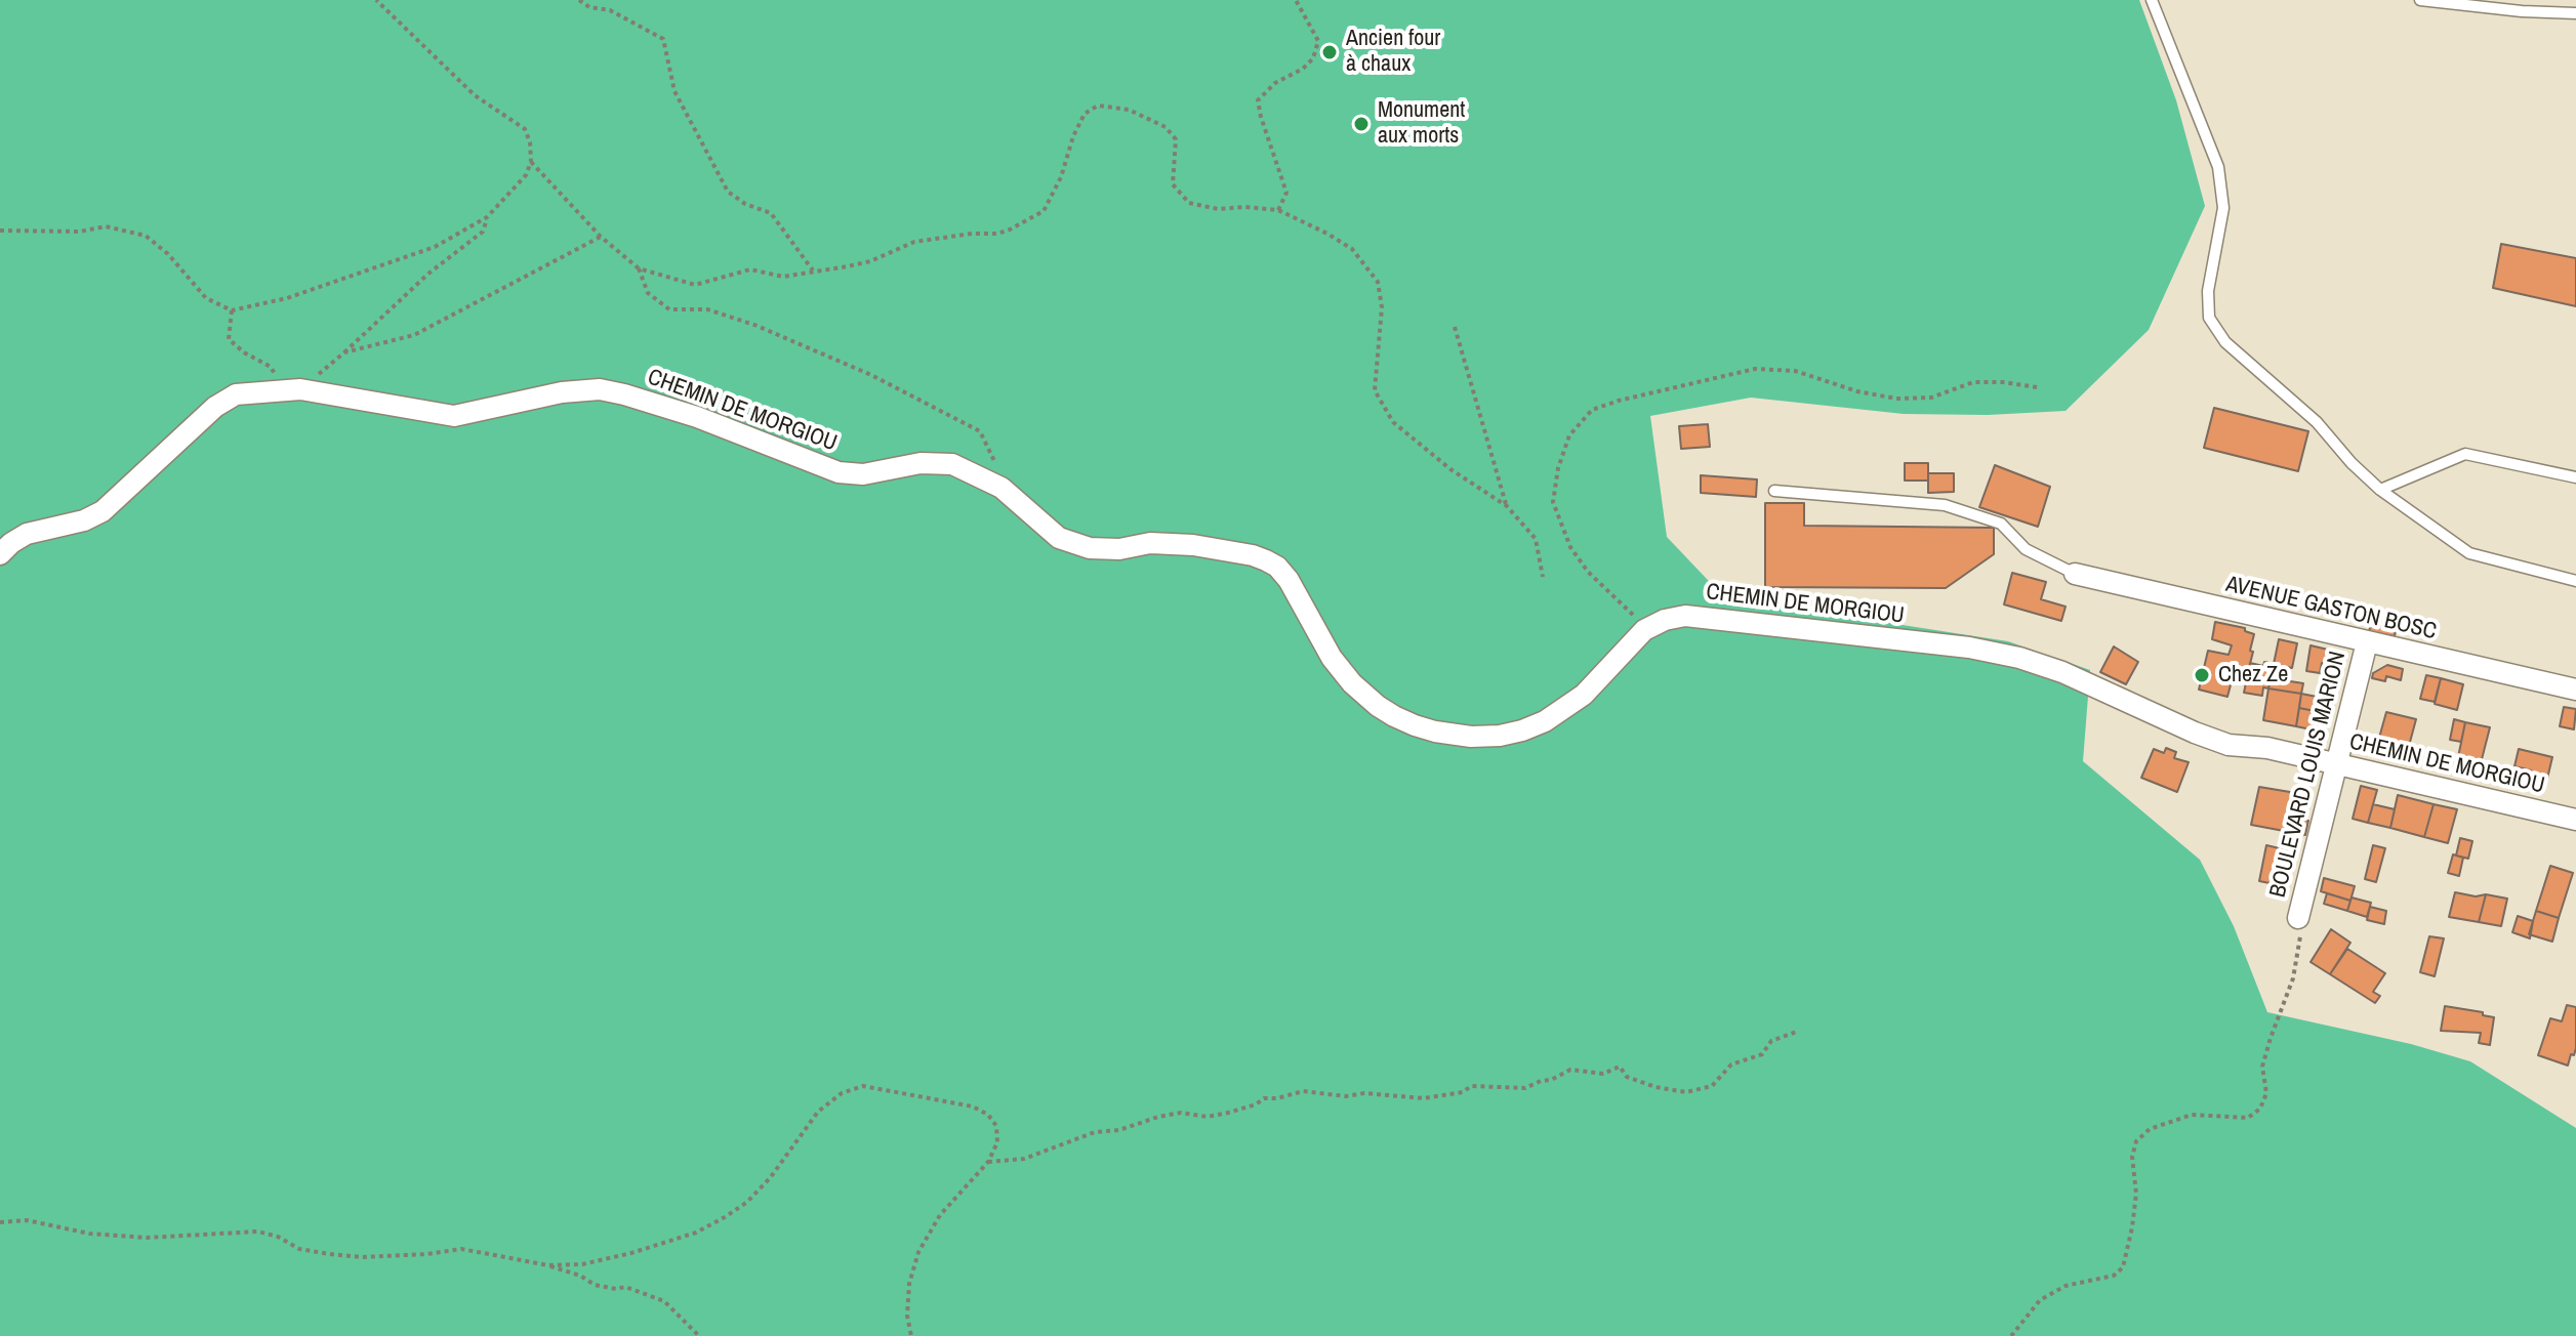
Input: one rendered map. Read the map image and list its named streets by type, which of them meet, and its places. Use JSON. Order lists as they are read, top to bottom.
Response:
{
  "streets": {
    "street": ["CHEMIN DE MORGIOU", "AVENUE GASTON BOSC", "BOULEVARD LOUIS MARION"]
  },
  "crossings": [
    ["CHEMIN DE MORGIOU", "BOULEVARD LOUIS MARION"],
    ["AVENUE GASTON BOSC", "BOULEVARD LOUIS MARION"]
  ],
  "places": ["Ancien four à chaux", "Monument aux morts", "Chez Ze"]
}
